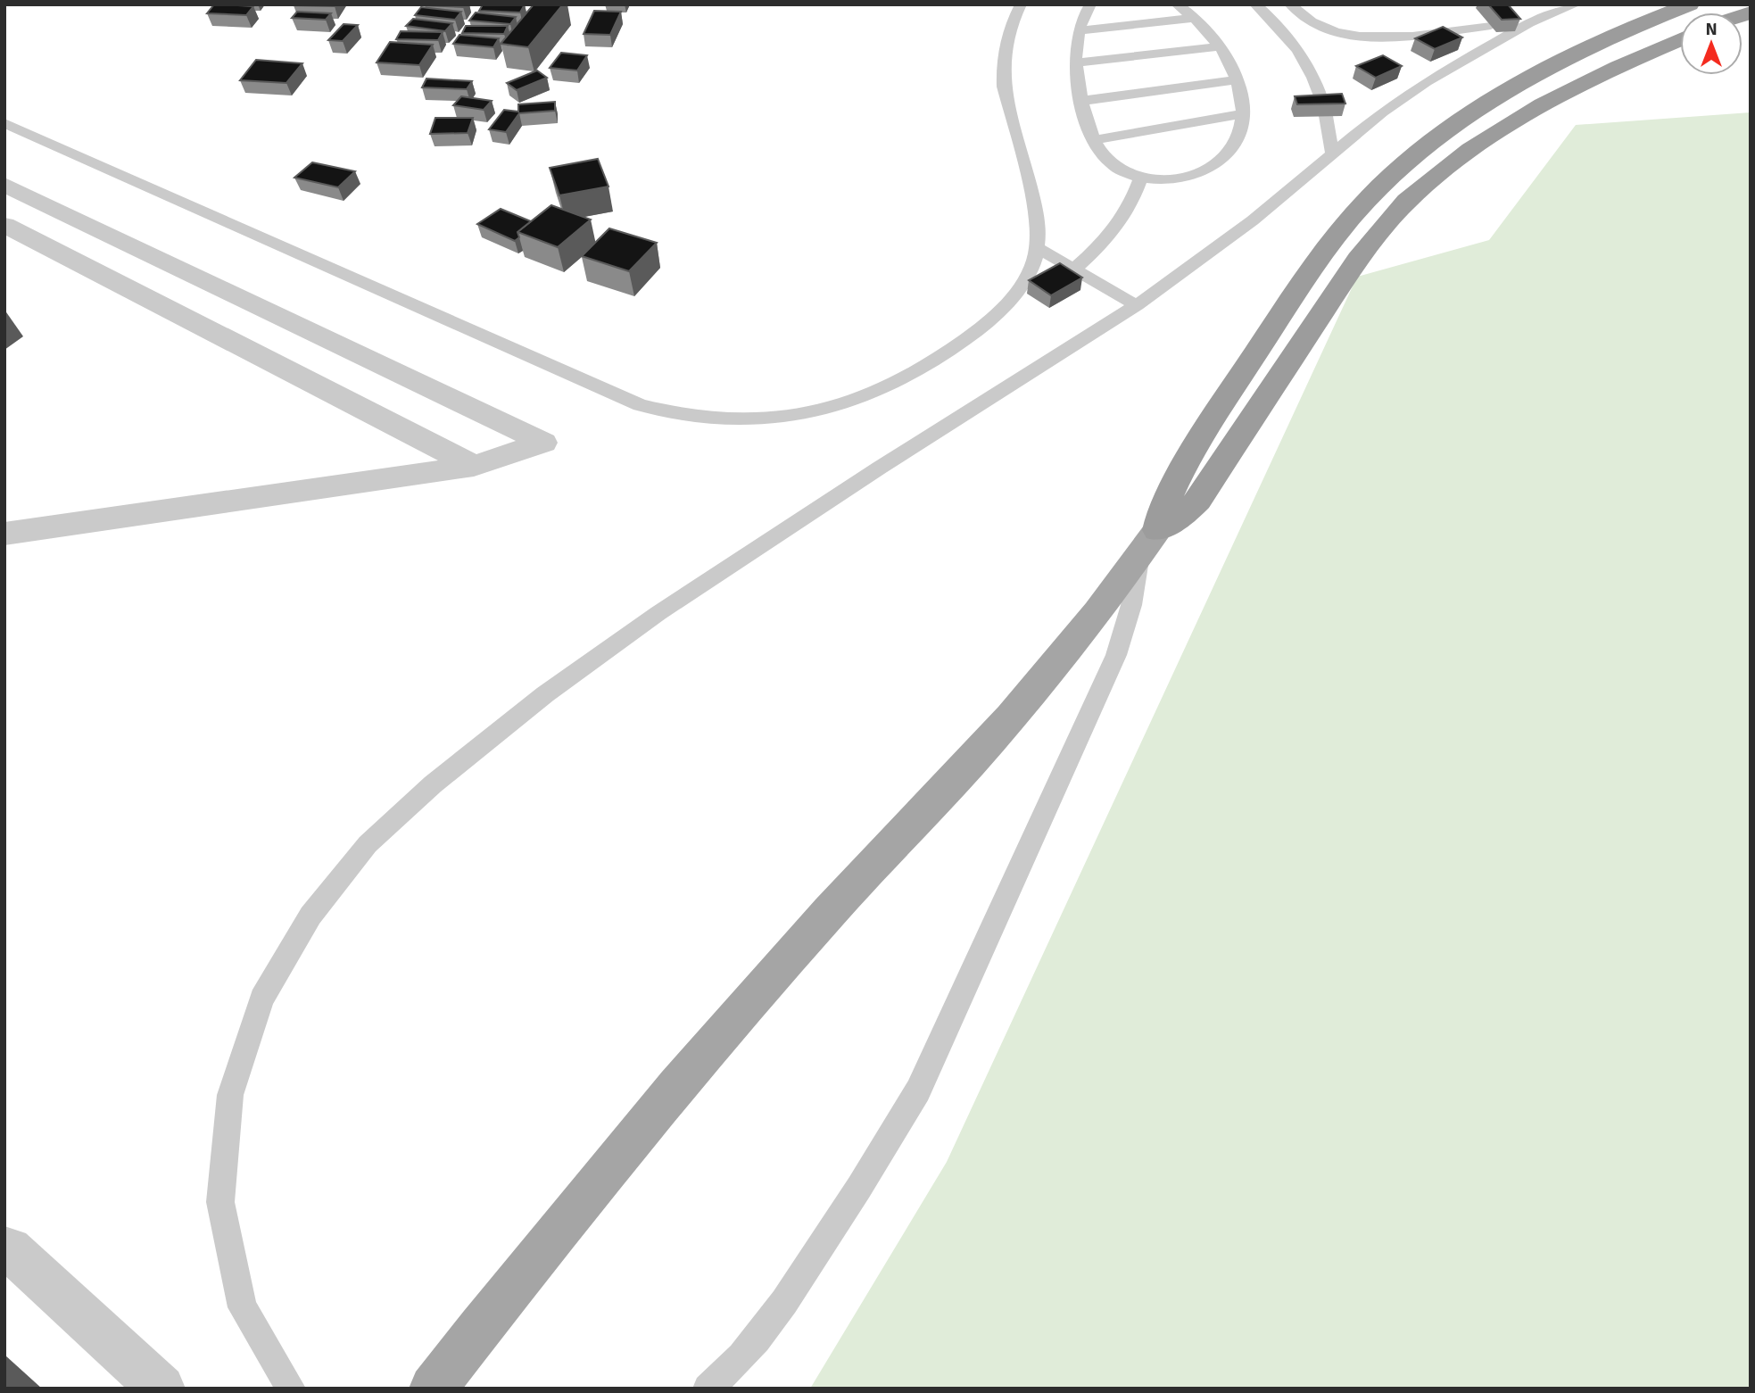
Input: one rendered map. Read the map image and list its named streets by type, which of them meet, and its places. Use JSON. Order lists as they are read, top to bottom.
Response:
{
  "north": "top"
}
